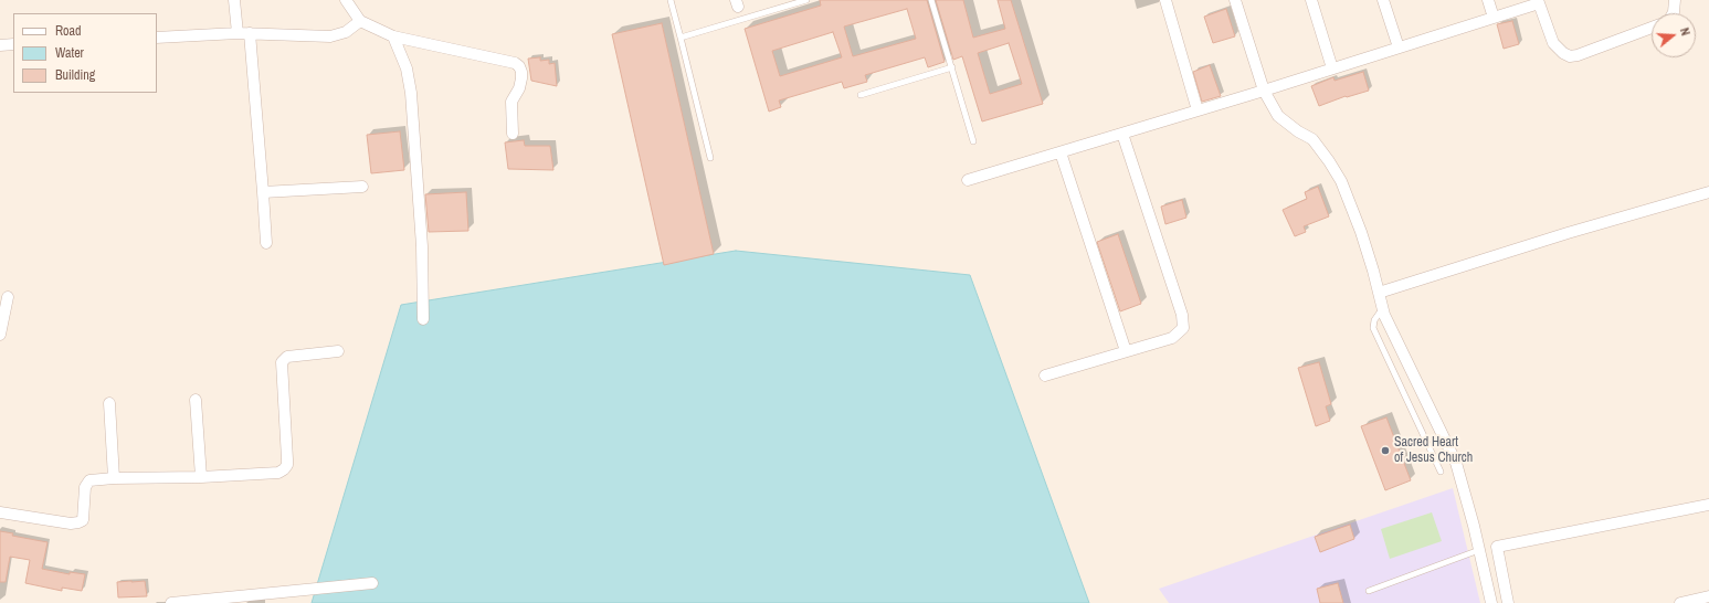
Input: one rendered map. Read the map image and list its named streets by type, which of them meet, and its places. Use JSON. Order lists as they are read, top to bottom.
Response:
{
  "places": ["Sacred Heart of Jesus Church"],
  "legend": ["Road", "Water", "Building"],
  "north": "right"
}
